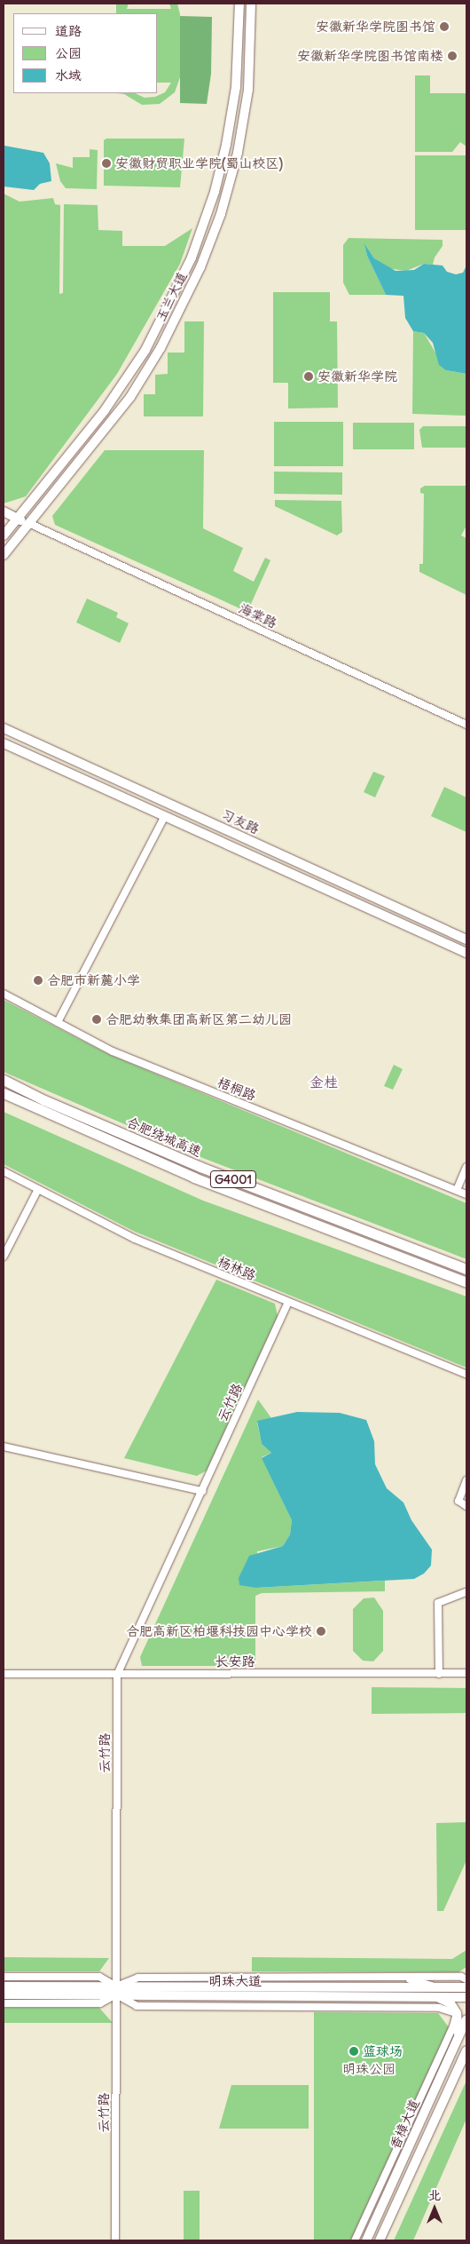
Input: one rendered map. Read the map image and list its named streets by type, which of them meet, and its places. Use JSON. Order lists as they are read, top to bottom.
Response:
{
  "streets": {
    "highway": ["合肥绕城高速", "G4001"],
    "main road": [
      "玉兰大道",
      "习友路",
      "明珠大道",
      "香樟大道"
    ],
    "street": [
      "海棠路",
      "梧桐路",
      "杨林路",
      "云竹路",
      "长安路"
    ]
  },
  "crossings": [
    ["玉兰大道", "海棠路"],
    ["杨林路", "云竹路"],
    ["云竹路", "长安路"],
    ["云竹路", "明珠大道"]
  ],
  "districts": ["金桂"],
  "parks": ["明珠公园"],
  "places": [
    "安徽新华学院图书馆",
    "安徽新华学院图书馆南楼",
    "安徽财贸职业学院(蜀山校区)",
    "安徽新华学院",
    "合肥市新麓小学",
    "合肥幼教集团高新区第二幼儿园",
    "合肥高新区柏堰科技园中心学校",
    "篮球场"
  ],
  "legend": ["道路", "公园", "水域"],
  "north": "top"
}
